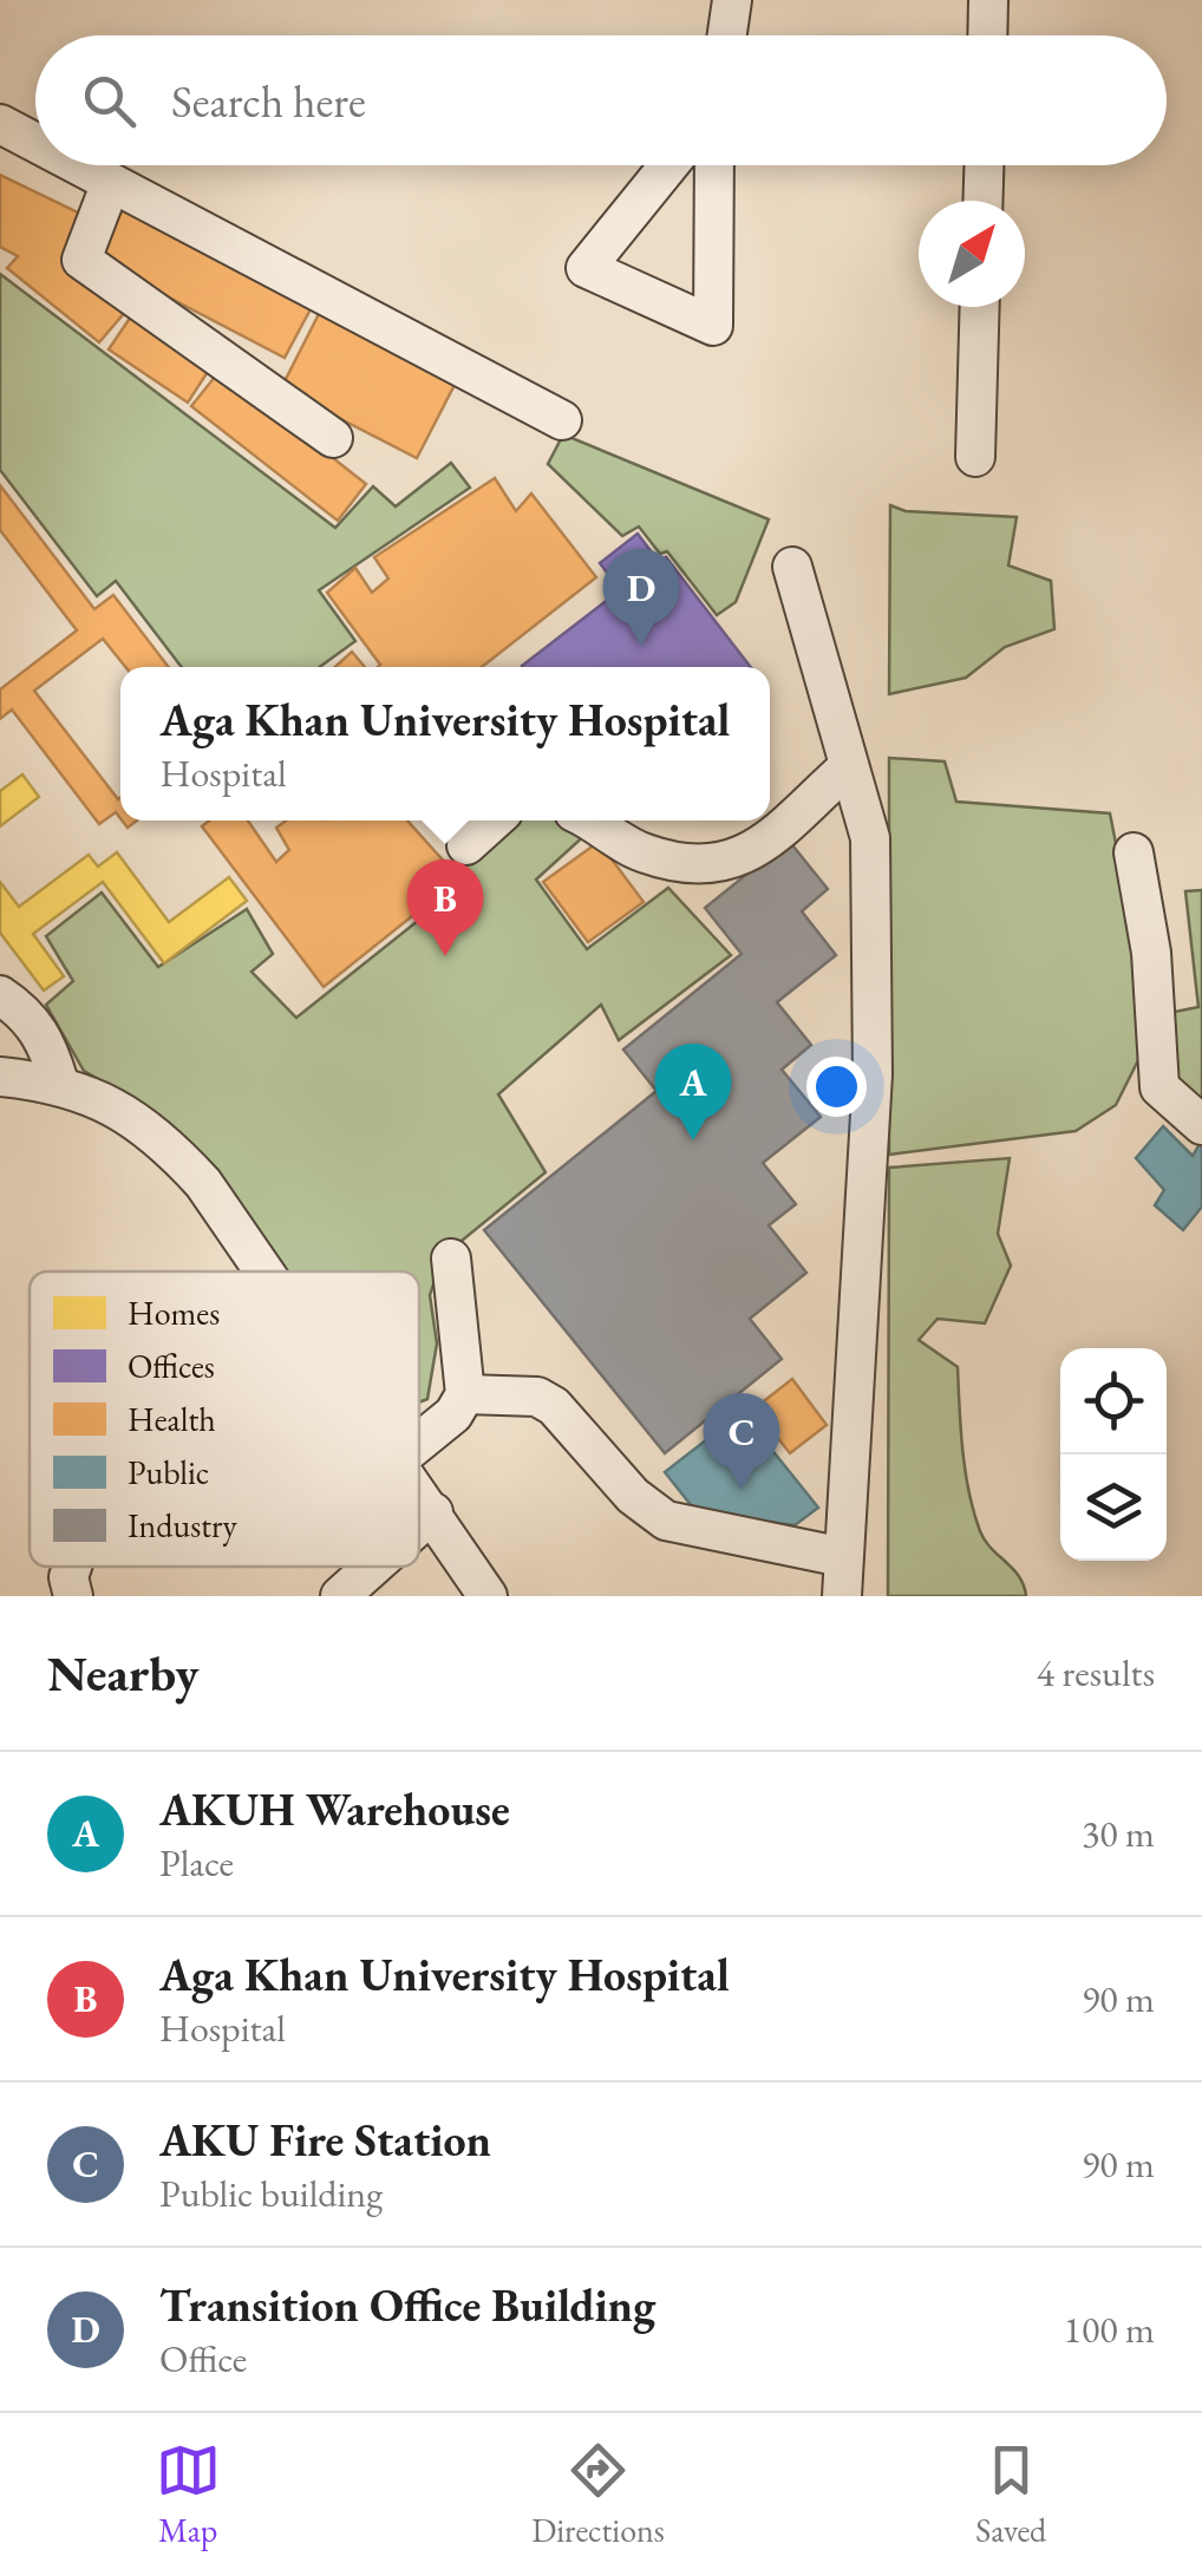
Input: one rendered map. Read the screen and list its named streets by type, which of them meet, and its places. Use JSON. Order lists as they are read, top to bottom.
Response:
{
  "legend": [
    "Homes",
    "Offices",
    "Health",
    "Public",
    "Industry"
  ],
  "north": "top right",
  "page": {
    "search": "Search here",
    "pins": [
      "D",
      "B",
      "A",
      "C"
    ],
    "popup": ["Aga Khan University Hospital", "Hospital"],
    "heading": ["Nearby", "4 results"],
    "list": [
      {
        "mark": "A",
        "name": "AKUH Warehouse",
        "note": "Place",
        "value": "30 m"
      },
      {
        "mark": "B",
        "name": "Aga Khan University Hospital",
        "note": "Hospital",
        "value": "90 m"
      },
      {
        "mark": "C",
        "name": "AKU Fire Station",
        "note": "Public building",
        "value": "90 m"
      },
      {
        "mark": "D",
        "name": "Transition Office Building",
        "note": "Office",
        "value": "100 m"
      }
    ],
    "nav": ["Map", "Directions", "Saved"]
  }
}
